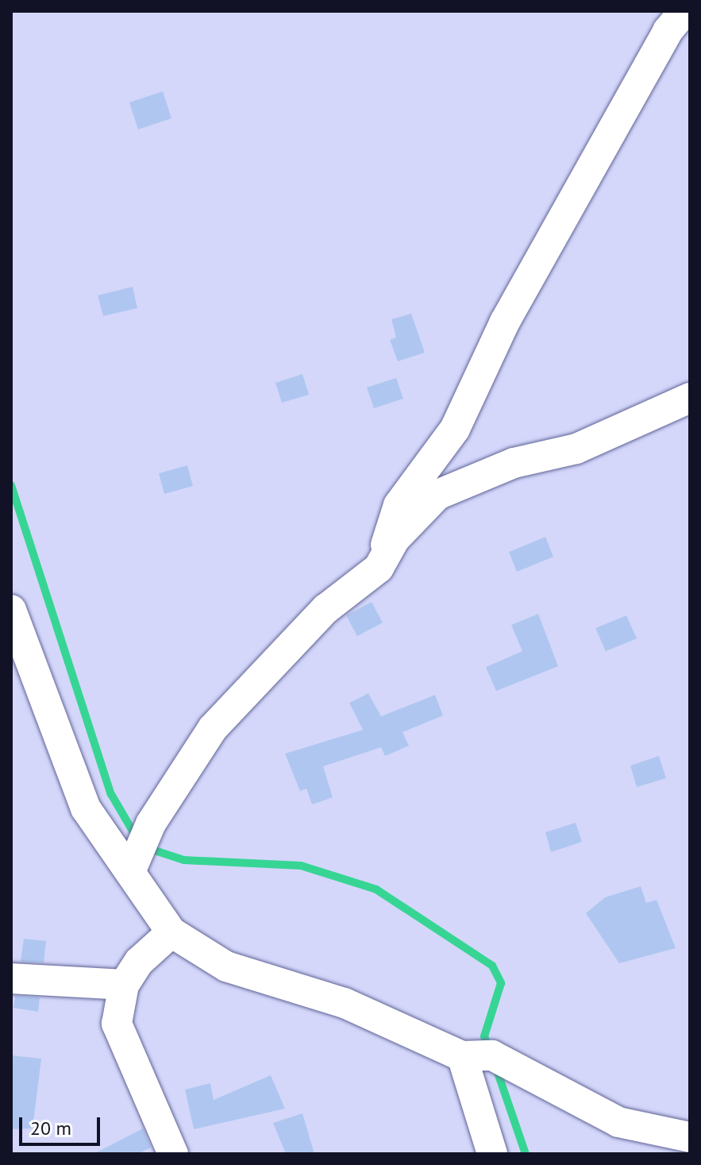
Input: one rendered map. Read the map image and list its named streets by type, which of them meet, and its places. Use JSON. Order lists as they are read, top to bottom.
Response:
{
  "scale_bar": "20 m"
}
